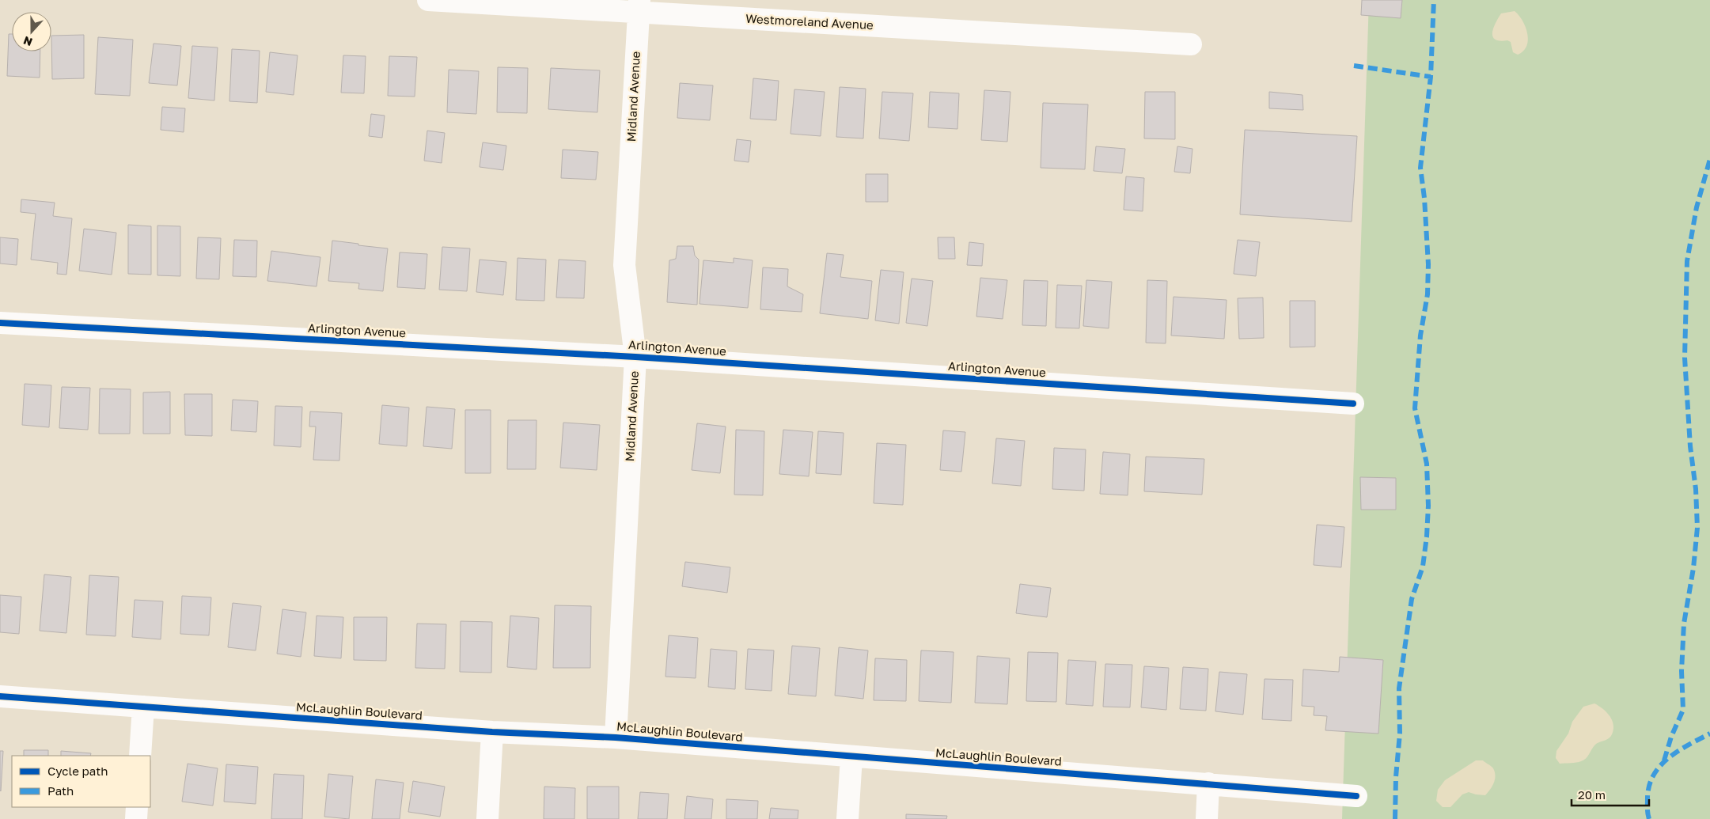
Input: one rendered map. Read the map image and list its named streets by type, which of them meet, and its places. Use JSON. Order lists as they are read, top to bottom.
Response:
{
  "streets": {
    "street": [
      "Westmoreland Avenue",
      "Midland Avenue",
      "Arlington Avenue",
      "McLaughlin Boulevard"
    ]
  },
  "crossings": [
    ["Westmoreland Avenue", "Midland Avenue"],
    ["Midland Avenue", "Arlington Avenue"],
    ["Midland Avenue", "McLaughlin Boulevard"]
  ],
  "legend": ["Cycle path", "Path"],
  "scale_bar": "20 m",
  "north": "bottom"
}
